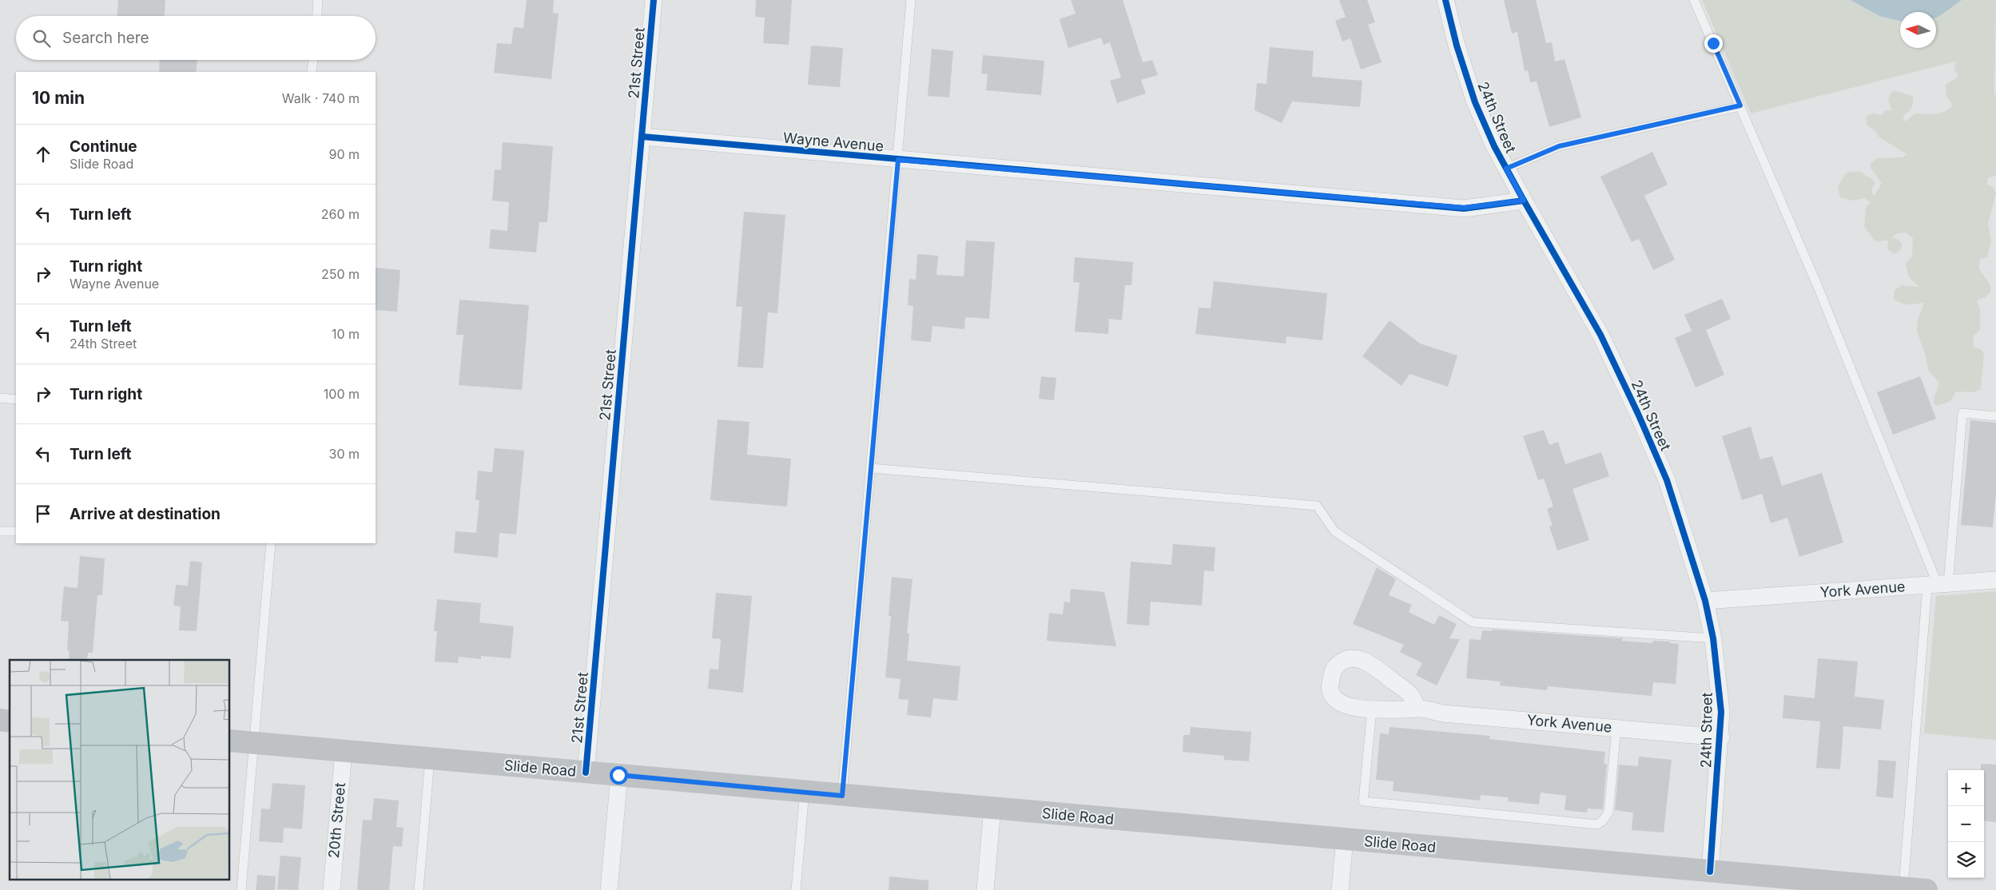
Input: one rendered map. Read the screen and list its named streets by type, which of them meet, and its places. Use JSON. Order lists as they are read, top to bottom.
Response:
{
  "streets": {
    "main road": ["Slide Road"],
    "street": [
      "21st Street",
      "24th Street",
      "Wayne Avenue",
      "York Avenue",
      "20th Street"
    ]
  },
  "crossings": [
    ["21st Street", "Wayne Avenue"],
    ["21st Street", "Slide Road"],
    ["24th Street", "Wayne Avenue"],
    ["24th Street", "York Avenue"],
    ["24th Street", "Slide Road"],
    ["Slide Road", "20th Street"]
  ],
  "north": "left",
  "page": {
    "search": "Search here",
    "heading": ["10 min", "Walk · 740 m"],
    "list": [
      ["Continue", "Slide Road", "90 m"],
      ["Turn left", "260 m"],
      ["Turn right", "Wayne Avenue", "250 m"],
      ["Turn left", "24th Street", "10 m"],
      ["Turn right", "100 m"],
      ["Turn left", "30 m"],
      "Arrive at destination"
    ],
    "map_buttons": ["+", "−"]
  }
}
